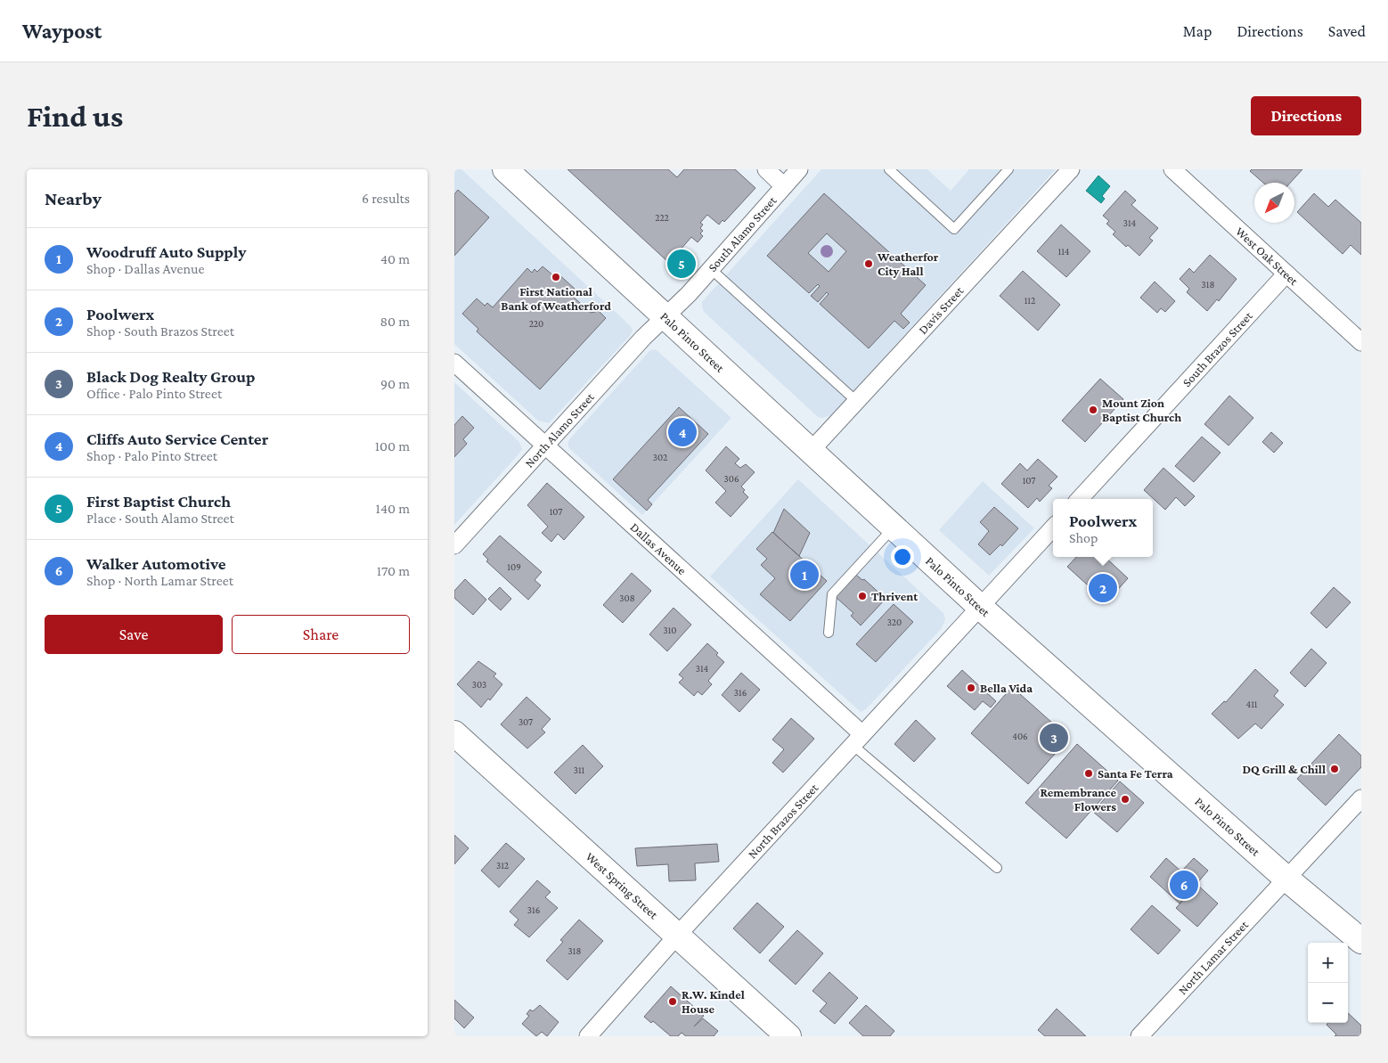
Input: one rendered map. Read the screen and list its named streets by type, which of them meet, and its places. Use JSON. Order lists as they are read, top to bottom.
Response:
{
  "streets": {
    "main road": ["Palo Pinto Street", "West Spring Street"],
    "street": [
      "South Alamo Street",
      "West Oak Street",
      "Davis Street",
      "South Brazos Street",
      "North Alamo Street",
      "Dallas Avenue",
      "North Brazos Street",
      "North Lamar Street"
    ]
  },
  "crossings": [
    ["South Alamo Street", "Palo Pinto Street"],
    ["South Alamo Street", "North Alamo Street"],
    ["West Oak Street", "South Brazos Street"],
    ["Davis Street", "Palo Pinto Street"],
    ["Palo Pinto Street", "North Alamo Street"],
    ["Palo Pinto Street", "North Brazos Street"],
    ["Palo Pinto Street", "North Lamar Street"],
    ["North Alamo Street", "Dallas Avenue"],
    ["Dallas Avenue", "North Brazos Street"],
    ["North Brazos Street", "West Spring Street"]
  ],
  "places": [
    "Weatherfor City Hall",
    "First National Bank of Weatherford",
    "Mount Zion Baptist Church",
    "Thrivent",
    "Bella Vida",
    "DQ Grill & Chill",
    "Santa Fe Terra",
    "Remembrance Flowers",
    "R.W. Kindel House"
  ],
  "house_numbers": [
    "222",
    "314",
    "114",
    "318",
    "112",
    "220",
    "302",
    "306",
    "107",
    "107",
    "109",
    "308",
    "320",
    "310",
    "314",
    "303",
    "316",
    "411",
    "307",
    "406",
    "311",
    "312",
    "316",
    "318"
  ],
  "north": "bottom left",
  "page": {
    "header": "Waypost",
    "nav": ["Map", "Directions", "Saved"],
    "buttons": [
      "Directions",
      ["Save", "Share"]
    ],
    "title": "Find us",
    "heading": ["Nearby", "6 results"],
    "list": [
      {
        "mark": "1",
        "name": "Woodruff Auto Supply",
        "note": "Shop · Dallas Avenue",
        "value": "40 m"
      },
      {
        "mark": "2",
        "name": "Poolwerx",
        "note": "Shop · South Brazos Street",
        "value": "80 m"
      },
      {
        "mark": "3",
        "name": "Black Dog Realty Group",
        "note": "Office · Palo Pinto Street",
        "value": "90 m"
      },
      {
        "mark": "4",
        "name": "Cliffs Auto Service Center",
        "note": "Shop · Palo Pinto Street",
        "value": "100 m"
      },
      {
        "mark": "5",
        "name": "First Baptist Church",
        "note": "Place · South Alamo Street",
        "value": "140 m"
      },
      {
        "mark": "6",
        "name": "Walker Automotive",
        "note": "Shop · North Lamar Street",
        "value": "170 m"
      }
    ],
    "pins": [
      "5",
      "4",
      "1",
      "2",
      "3",
      "6"
    ],
    "popup": ["Poolwerx", "Shop"],
    "map_buttons": ["+", "−"]
  }
}
